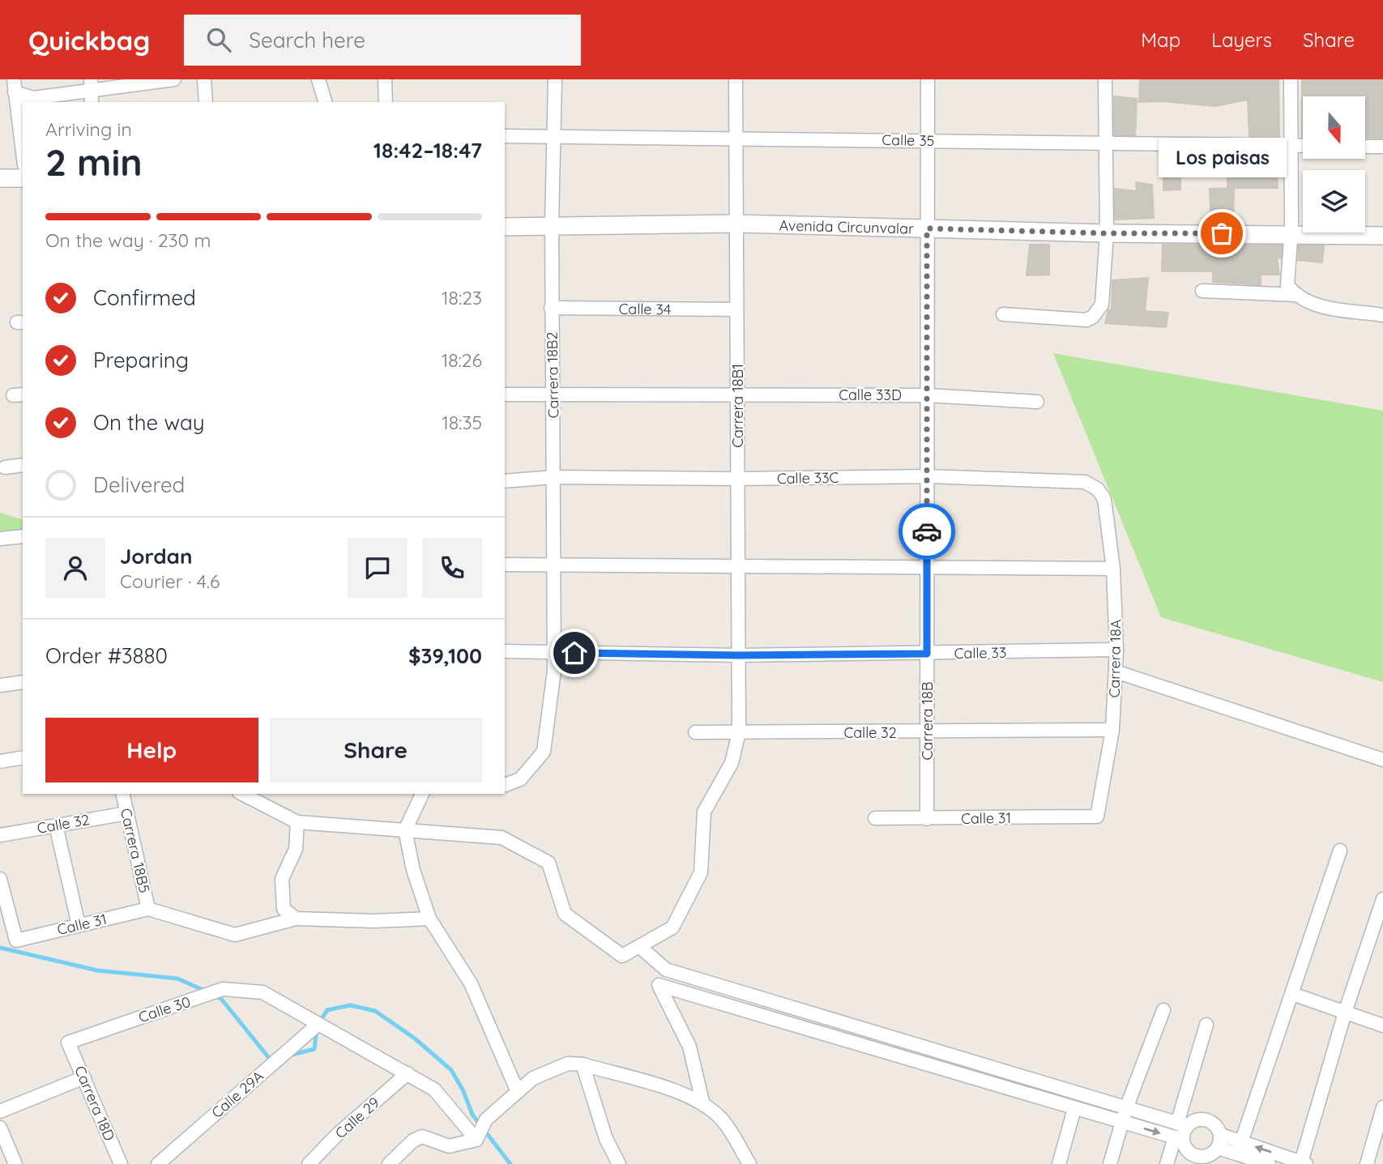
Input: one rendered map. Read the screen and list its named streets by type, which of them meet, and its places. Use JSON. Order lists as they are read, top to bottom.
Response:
{
  "streets": {
    "main road": ["Avenida Circunvalar"],
    "street": [
      "Calle 35",
      "Calle 34",
      "Carrera 18B2",
      "Calle 33D",
      "Carrera 18B1",
      "Calle 33C",
      "Calle 33",
      "Carrera 18A",
      "Carrera 18B",
      "Calle 32",
      "Calle 31",
      "Carrera 18B5",
      "Calle 30",
      "Calle 29A",
      "Carrera 18D",
      "Calle 29"
    ]
  },
  "crossings": [
    ["Calle 35", "Carrera 18B2"],
    ["Calle 35", "Carrera 18B1"],
    ["Calle 35", "Carrera 18B"],
    ["Avenida Circunvalar", "Carrera 18B2"],
    ["Avenida Circunvalar", "Carrera 18B1"],
    ["Avenida Circunvalar", "Carrera 18B"],
    ["Calle 34", "Carrera 18B2"],
    ["Calle 34", "Carrera 18B1"],
    ["Carrera 18B2", "Calle 33C"],
    ["Carrera 18B2", "Calle 33"],
    ["Calle 33D", "Carrera 18B1"],
    ["Calle 33D", "Carrera 18B"],
    ["Carrera 18B1", "Calle 33C"],
    ["Carrera 18B1", "Calle 33"],
    ["Carrera 18B1", "Calle 32"],
    ["Calle 33C", "Carrera 18A"],
    ["Calle 33C", "Carrera 18B"],
    ["Calle 33", "Carrera 18A"],
    ["Calle 33", "Carrera 18B"],
    ["Carrera 18A", "Calle 32"],
    ["Carrera 18A", "Calle 31"],
    ["Carrera 18B", "Calle 32"],
    ["Carrera 18B", "Calle 31"],
    ["Calle 32", "Carrera 18B5"],
    ["Calle 31", "Carrera 18B5"],
    ["Calle 30", "Calle 29A"],
    ["Calle 30", "Carrera 18D"]
  ],
  "places": ["Los paisas"],
  "north": "bottom",
  "page": {
    "header": "Quickbag",
    "search": "Search here",
    "nav": ["Map", "Layers", "Share"],
    "heading": ["2 min", "Arriving in", "18:42–18:47"],
    "panel": [
      "Jordan",
      "Courier · 4.6",
      "Order #3880",
      "$39,100"
    ],
    "bubble": "Los paisas",
    "bar": "On the way · 230 m",
    "list": [
      ["Confirmed", "18:23"],
      ["Preparing", "18:26"],
      ["On the way", "18:35"],
      "Delivered"
    ],
    "buttons": ["Help", "Share"]
  }
}
